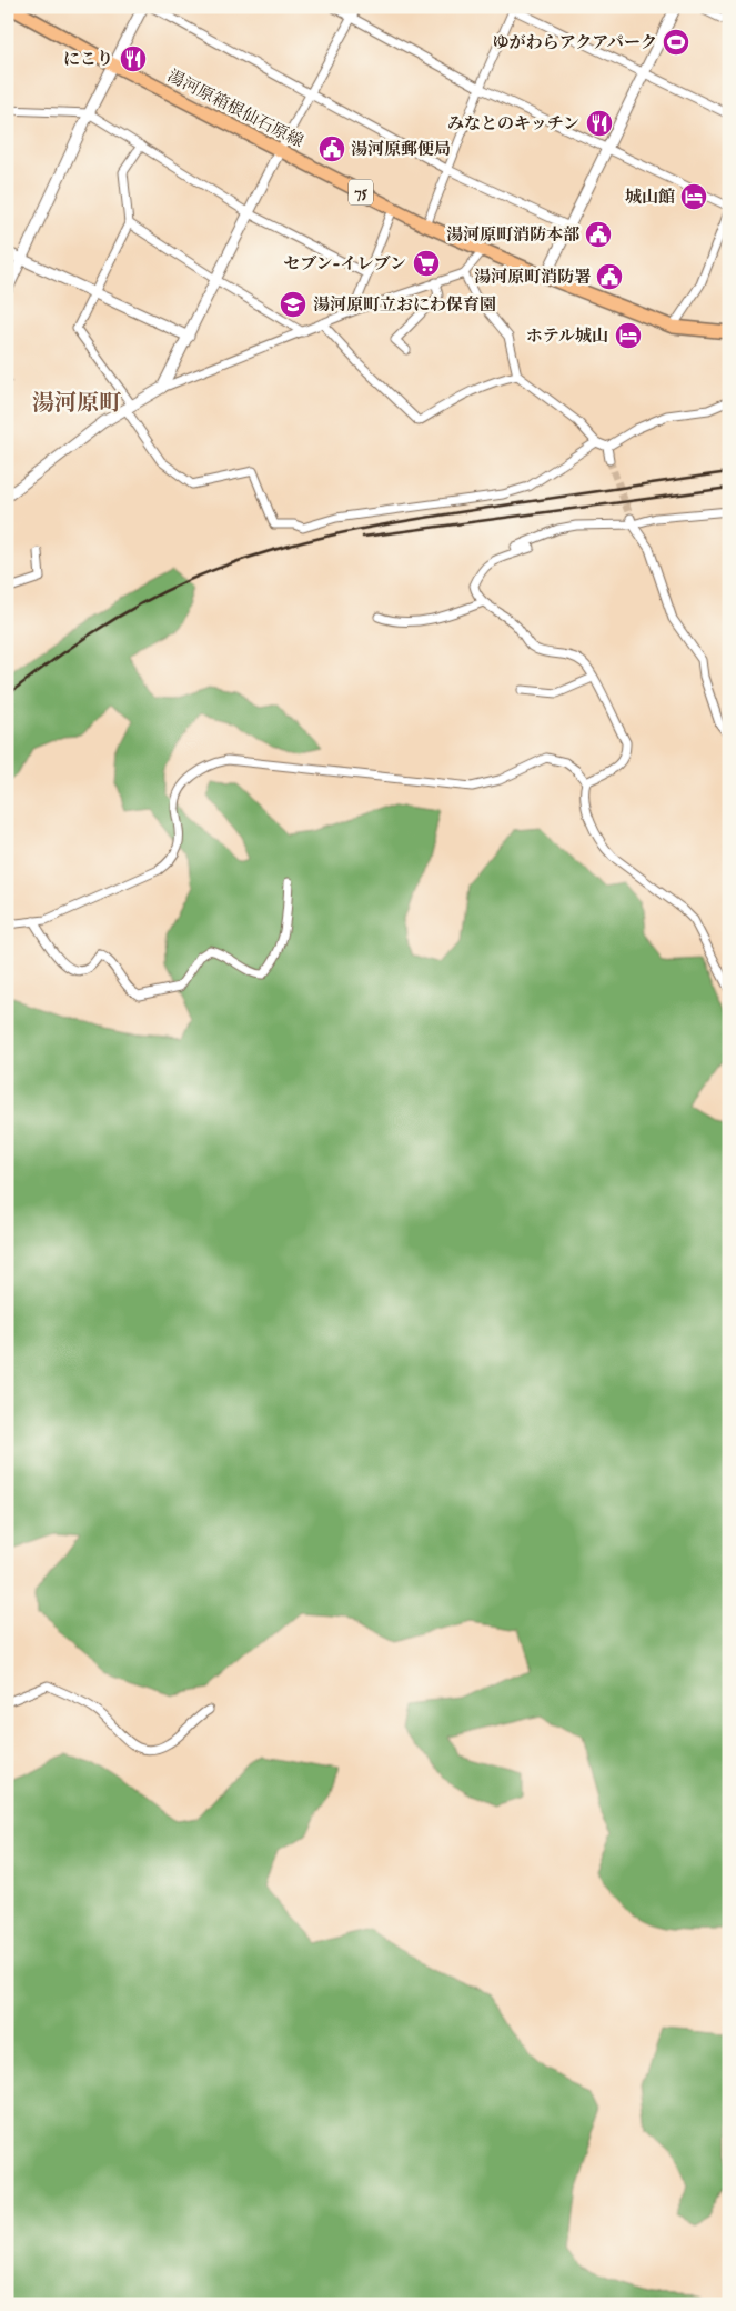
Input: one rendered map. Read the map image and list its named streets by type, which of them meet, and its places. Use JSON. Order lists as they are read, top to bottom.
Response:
{
  "streets": {
    "main road": ["湯河原箱根仙石原線", "75"]
  },
  "districts": ["湯河原町"],
  "places": {
    "sports": ["ゆがわらアクアパーク"],
    "restaurant": ["にこり", "みなとのキッチン"],
    "public building": ["湯河原郵便局", "湯河原町消防本部", "湯河原町消防署"],
    "hotel": ["城山館", "ホテル城山"],
    "supermarket": ["セブン-イレブン"],
    "school or university": ["湯河原町立おにわ保育園"]
  }
}
